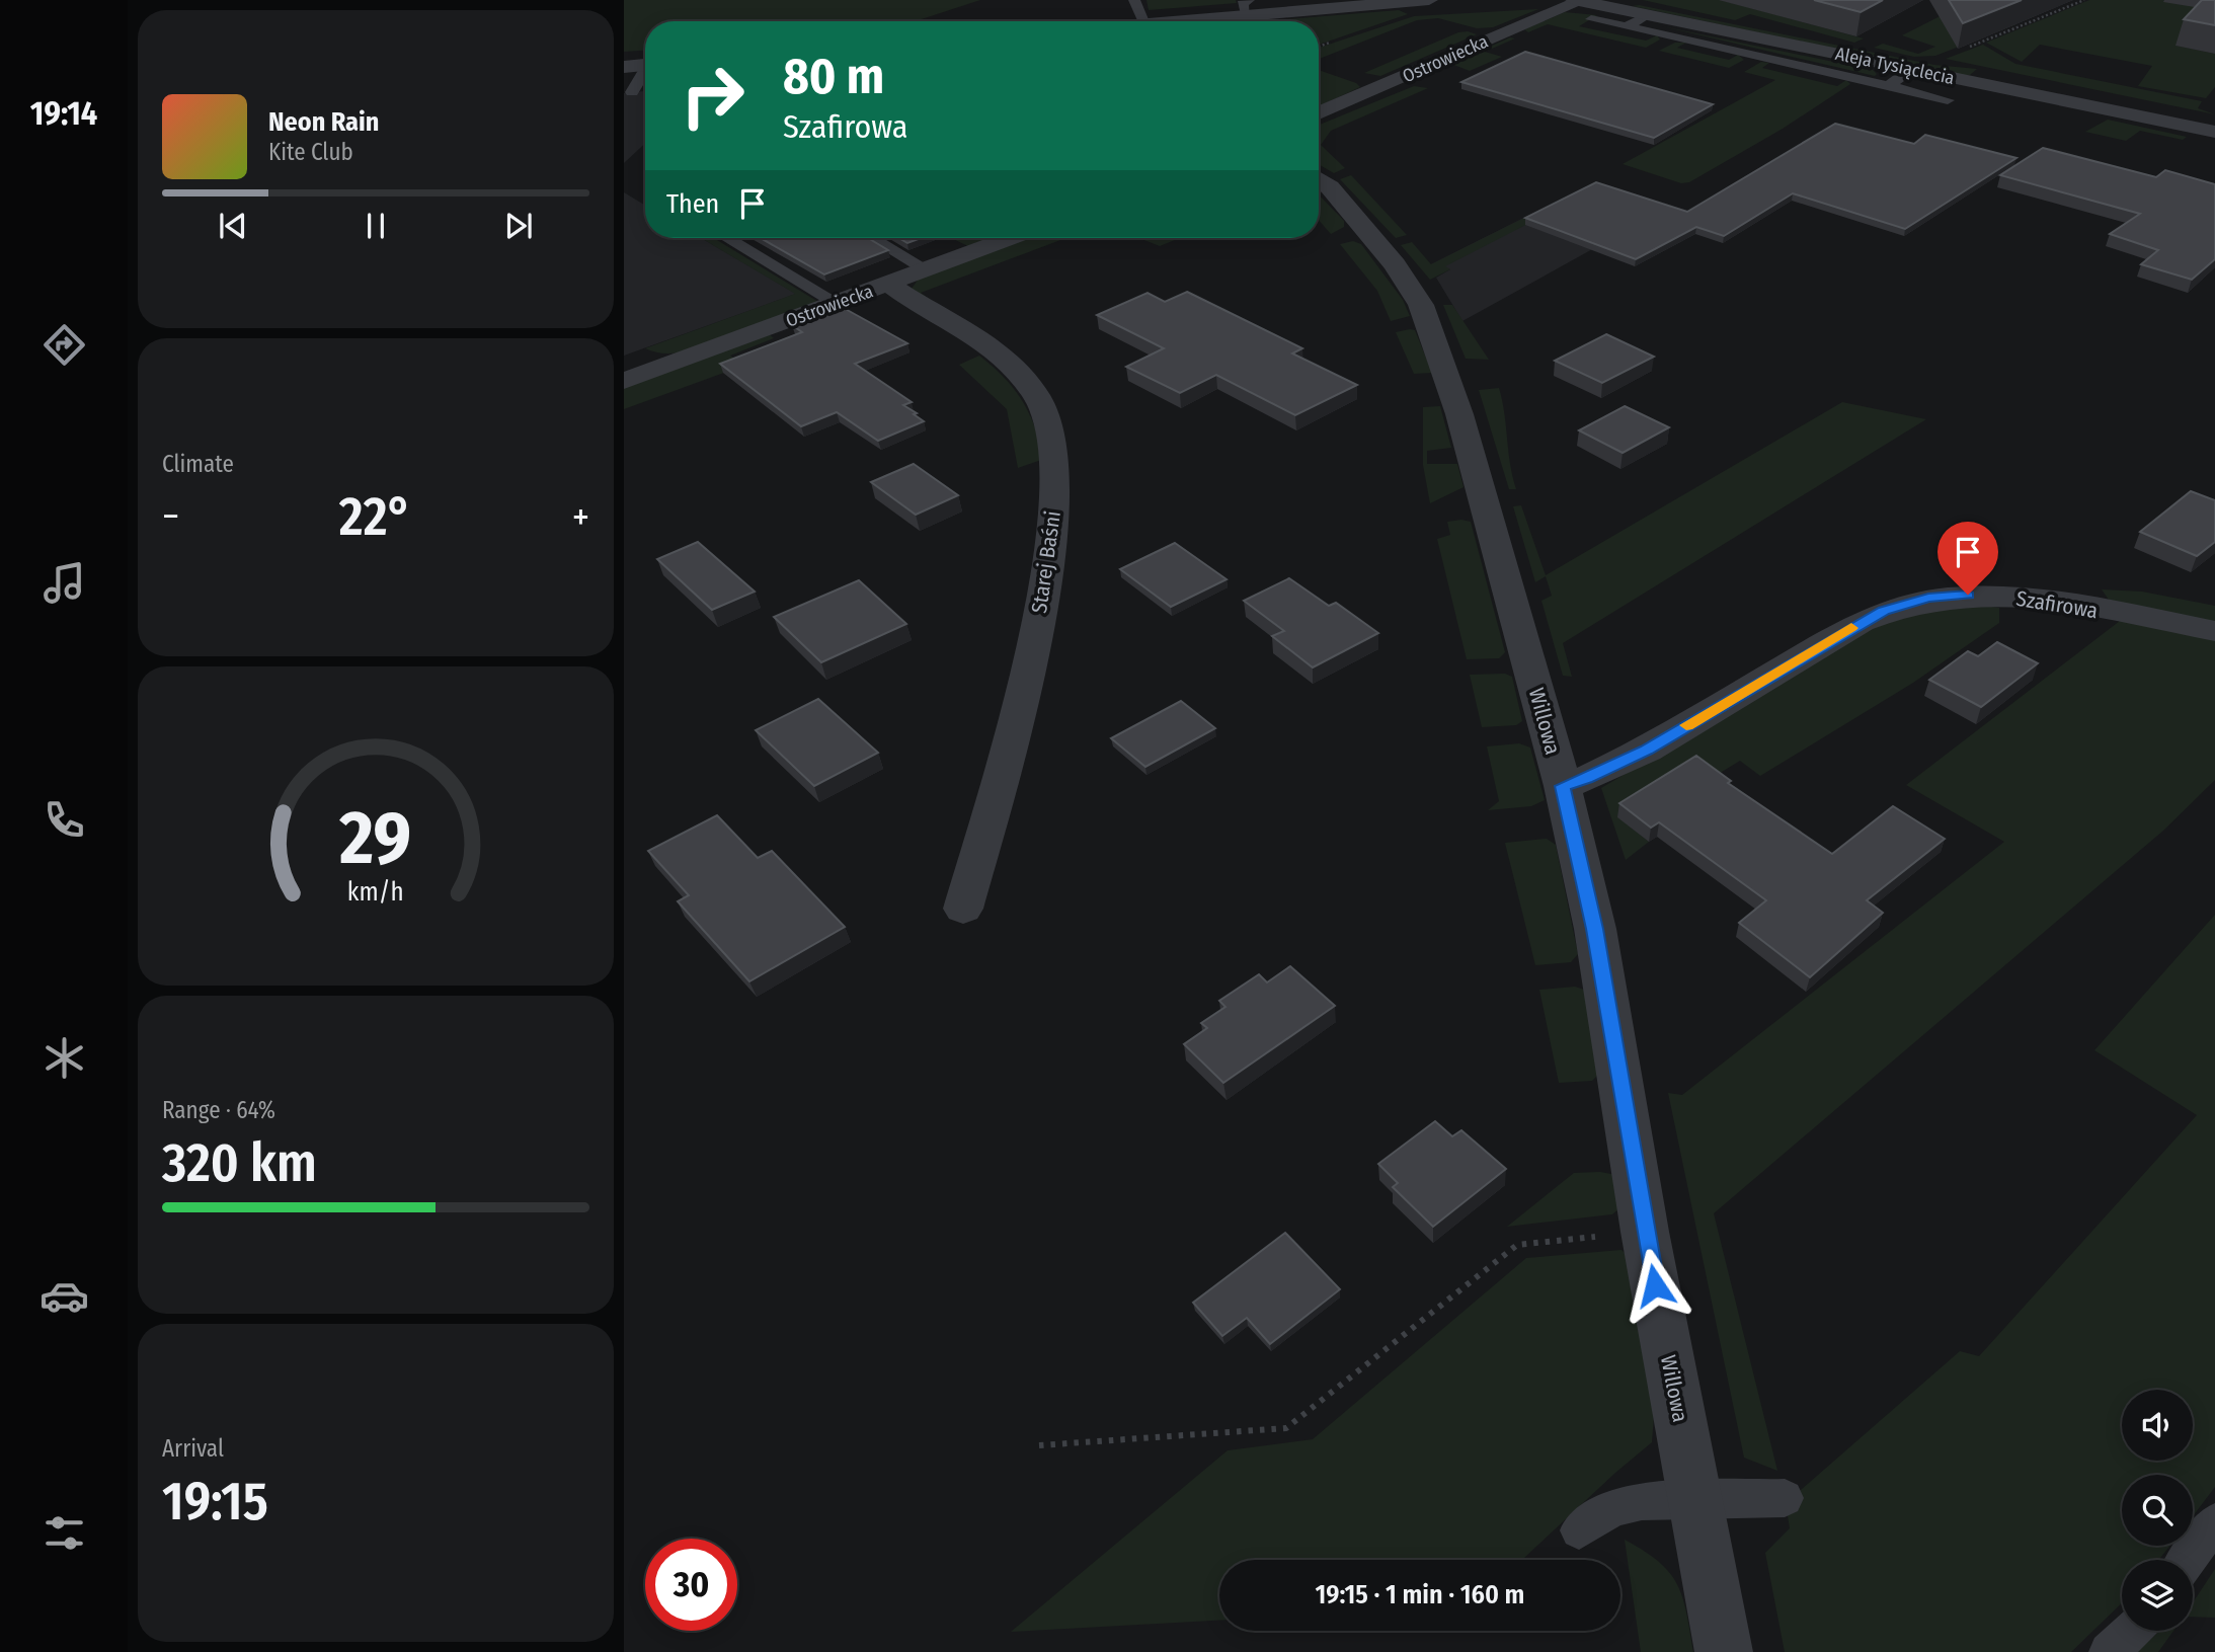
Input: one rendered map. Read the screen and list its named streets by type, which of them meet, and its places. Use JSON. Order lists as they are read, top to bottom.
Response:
{
  "streets": {
    "street": [
      "Ostrowiecka",
      "Aleja Tysiąclecia",
      "Starej Baśni",
      "Szafirowa",
      "Willowa"
    ]
  },
  "crossings": [
    ["Ostrowiecka", "Aleja Tysiąclecia"],
    ["Ostrowiecka", "Starej Baśni"],
    ["Szafirowa", "Willowa"]
  ],
  "page": {
    "tabs": "19:14",
    "turn": ["80 m", "Szafirowa"],
    "song": ["Neon Rain", "Kite Club"],
    "then": "Then",
    "tile": [
      "Climate",
      ["Range · 64%", "320 km"],
      ["Arrival", "19:15"]
    ],
    "heat": ["−", "22°", "+"],
    "limit": "30",
    "trip": "19:15 · 1 min · 160 m",
    "gauge": ["29", "km/h"]
  }
}
